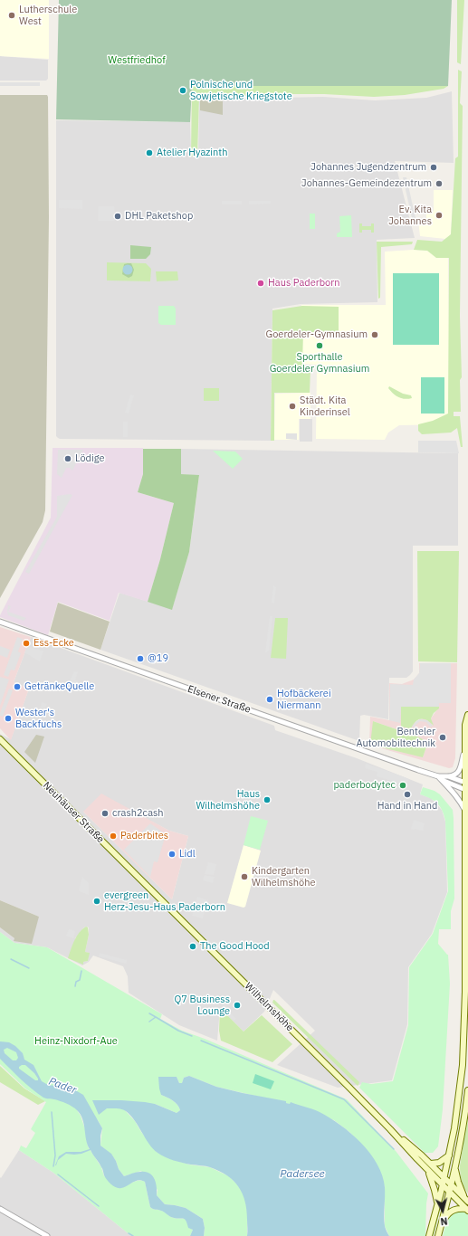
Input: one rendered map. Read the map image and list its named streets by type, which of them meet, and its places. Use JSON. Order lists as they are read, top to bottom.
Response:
{
  "streets": {
    "main road": ["Neuhäuser Straße", "Wilhelmshöhe"],
    "street": ["Elsener Straße"]
  },
  "crossings": [
    ["Neuhäuser Straße", "Wilhelmshöhe"]
  ],
  "water": ["Pader", "Padersee"],
  "parks": ["Westfriedhof", "Heinz-Nixdorf-Aue"],
  "places": [
    "Lutherschule West",
    "Polnische und Sowjetische Kriegstote",
    "Atelier Hyazinth",
    "Johannes Jugendzentrum",
    "Johannes-Gemeindezentrum",
    "Ev. Kita Johannes",
    "DHL Paketshop",
    "Haus Paderborn",
    "Goerdeler-Gymnasium",
    "Sporthalle Goerdeler Gymnasium",
    "Städt. Kita Kinderinsel",
    "Lödige",
    "Ess-Ecke",
    "@19",
    "GetränkeQuelle",
    "Hofbäckerei Niermann",
    "Wester's Backfuchs",
    "Benteler Automobiltechnik",
    "paderbodytec",
    "Hand in Hand",
    "Haus Wilhelmshöhe",
    "crash2cash",
    "Paderbites",
    "Lidl",
    "Kindergarten Wilhelmshöhe",
    "evergreen Herz-Jesu-Haus Paderborn",
    "The Good Hood",
    "Q7 Business Lounge"
  ],
  "north": "bottom"
}
